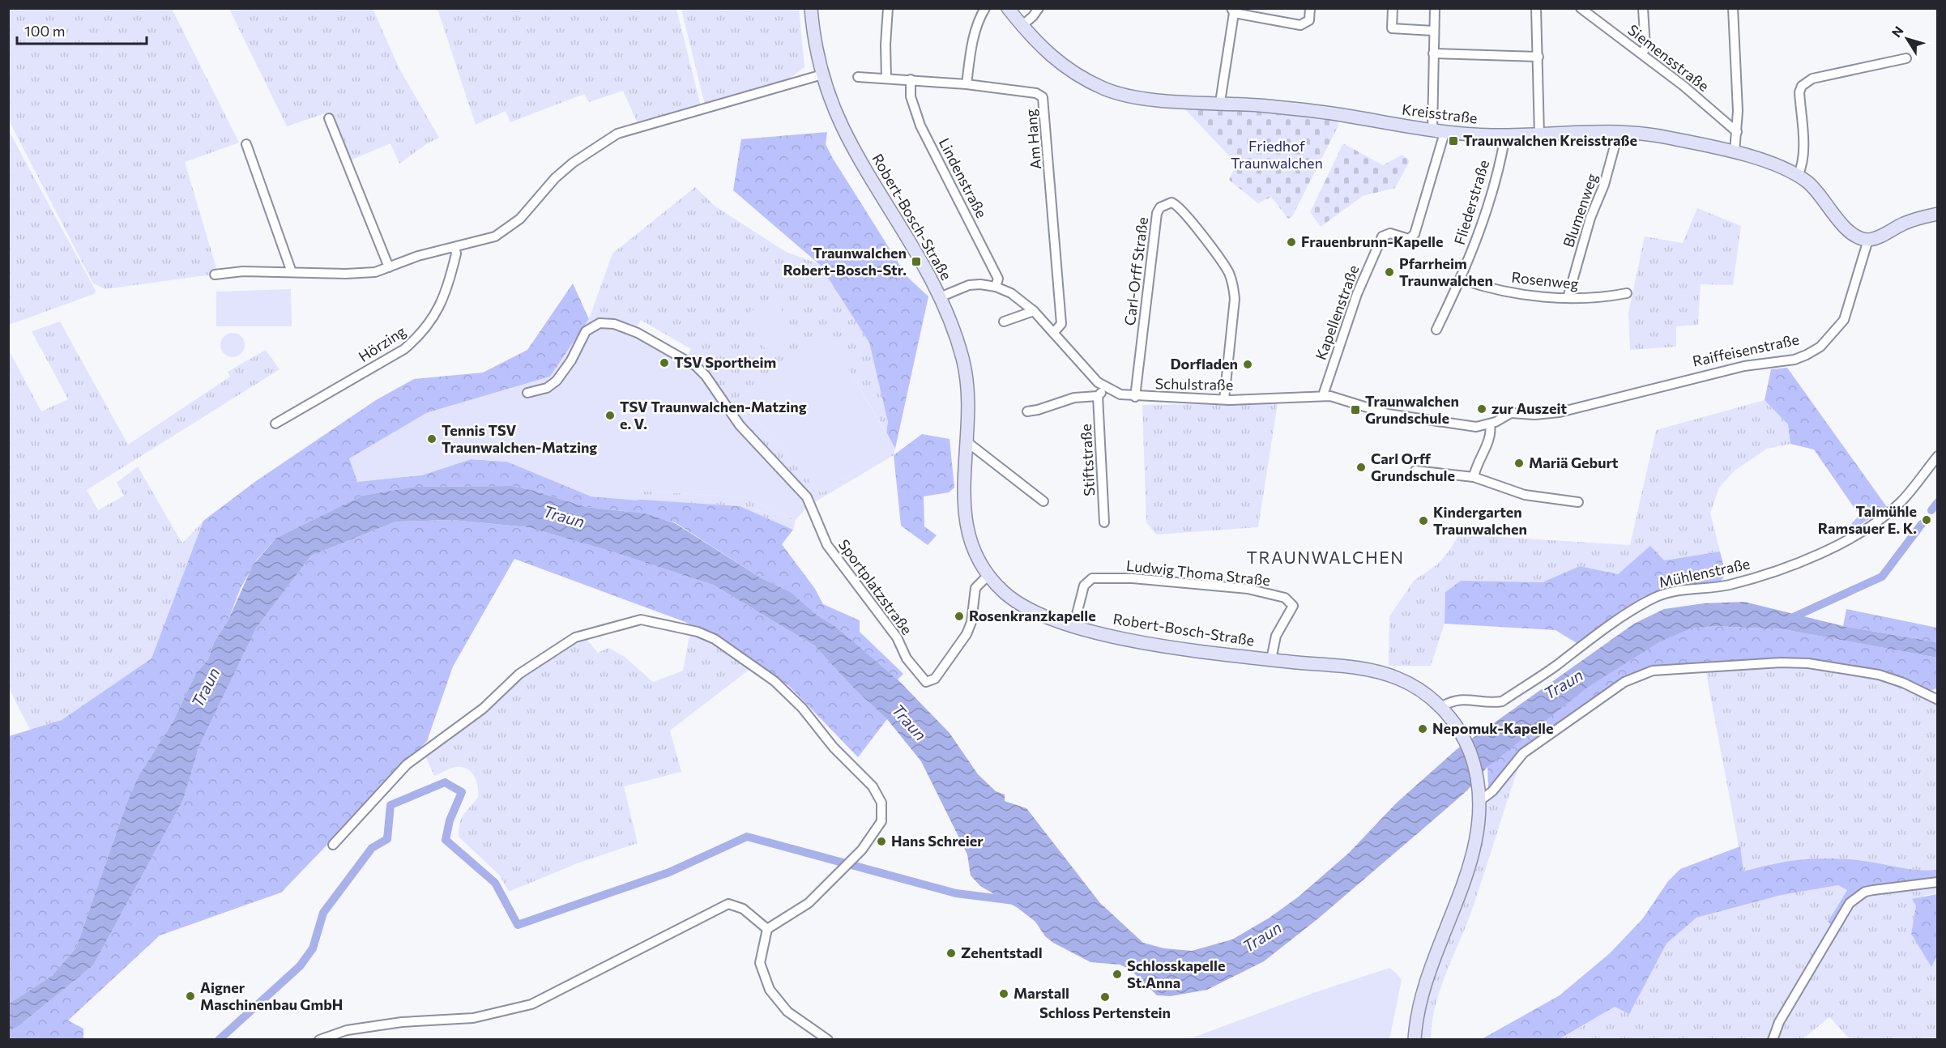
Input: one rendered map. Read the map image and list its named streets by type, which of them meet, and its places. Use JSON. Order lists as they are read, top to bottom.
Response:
{
  "streets": {
    "main road": ["Kreisstraße", "Robert-Bosch-Straße"],
    "street": [
      "Siemensstraße",
      "Am Hang",
      "Lindenstraße",
      "Fliederstraße",
      "Blumenweg",
      "Carl-Orff Straße",
      "Rosenweg",
      "Kapellenstraße",
      "Hörzing",
      "Raiffeisenstraße",
      "Schulstraße",
      "Stiftstraße",
      "Ludwig Thoma Straße",
      "Mühlenstraße",
      "Sportplatzstraße"
    ]
  },
  "crossings": [
    ["Kreisstraße", "Fliederstraße"],
    ["Kreisstraße", "Blumenweg"],
    ["Kreisstraße", "Kapellenstraße"],
    ["Kreisstraße", "Raiffeisenstraße"],
    ["Am Hang", "Lindenstraße"],
    ["Am Hang", "Schulstraße"],
    ["Lindenstraße", "Schulstraße"],
    ["Fliederstraße", "Rosenweg"],
    ["Blumenweg", "Rosenweg"],
    ["Robert-Bosch-Straße", "Schulstraße"],
    ["Robert-Bosch-Straße", "Ludwig Thoma Straße"],
    ["Robert-Bosch-Straße", "Mühlenstraße"],
    ["Robert-Bosch-Straße", "Sportplatzstraße"],
    ["Carl-Orff Straße", "Schulstraße"],
    ["Kapellenstraße", "Schulstraße"],
    ["Raiffeisenstraße", "Schulstraße"]
  ],
  "districts": ["TRAUNWALCHEN"],
  "water": ["Traun"],
  "parks": ["Friedhof Traunwalchen"],
  "places": {
    "transit": ["Traunwalchen Kreisstraße", "Traunwalchen Robert-Bosch-Str.", "Traunwalchen Grundschule"],
    "other": [
      "Frauenbrunn-Kapelle",
      "Pfarrheim Traunwalchen",
      "TSV Sportheim",
      "Dorfladen",
      "zur Auszeit",
      "TSV Traunwalchen-Matzing e. V.",
      "Tennis TSV Traunwalchen-Matzing",
      "Mariä Geburt",
      "Carl Orff Grundschule",
      "Talmühle Ramsauer E. K.",
      "Kindergarten Traunwalchen",
      "Rosenkranzkapelle",
      "Nepomuk-Kapelle",
      "Hans Schreier",
      "Zehentstadl",
      "Schlosskapelle St.Anna",
      "Marstall",
      "Aigner Maschinenbau GmbH",
      "Schloss Pertenstein"
    ]
  },
  "scale_bar": "100 m",
  "north": "top left"
}
